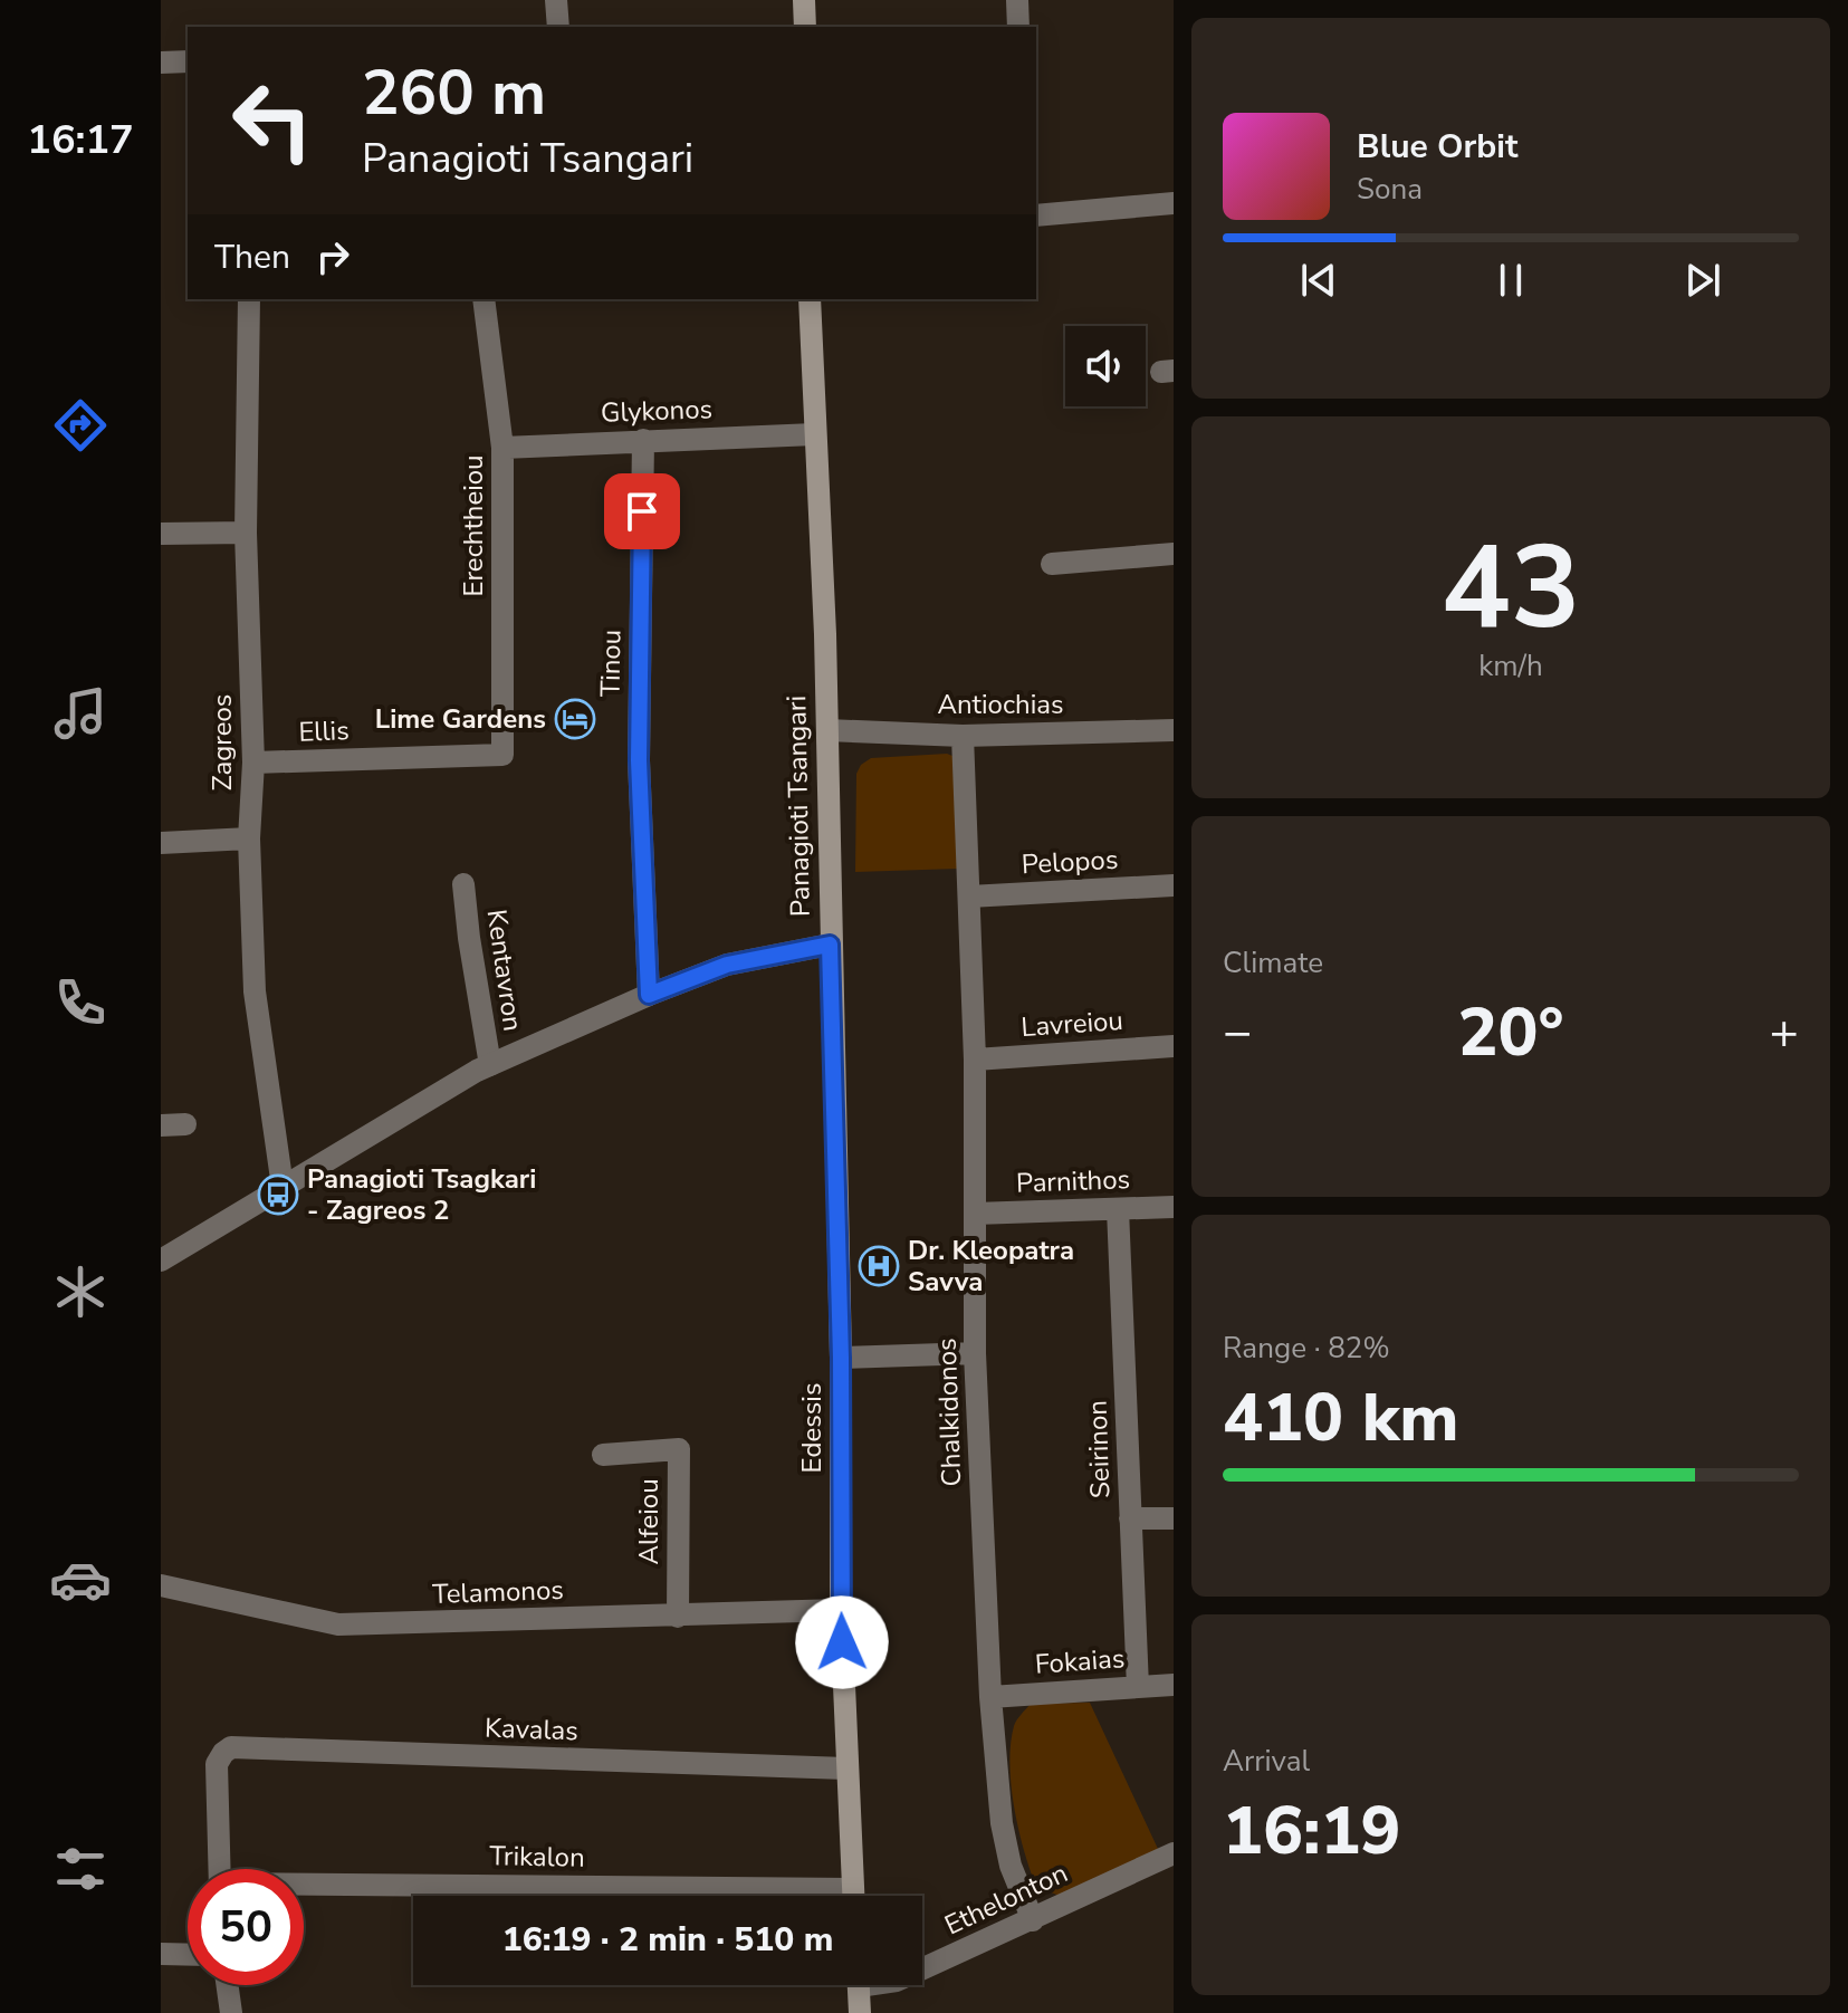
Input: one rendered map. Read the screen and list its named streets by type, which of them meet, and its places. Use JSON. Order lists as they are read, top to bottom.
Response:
{
  "streets": {
    "main road": ["Panagioti Tsangari", "Edessis"],
    "street": [
      "Glykonos",
      "Erechtheiou",
      "Tinou",
      "Antiochias",
      "Ellis",
      "Zagreos",
      "Pelopos",
      "Kentavron",
      "Lavreiou",
      "Parnithos",
      "Chalkidonos",
      "Seirinon",
      "Alfeiou",
      "Telamonos",
      "Fokaias",
      "Kavalas",
      "Trikalon",
      "Ethelonton"
    ]
  },
  "crossings": [
    ["Glykonos", "Erechtheiou"],
    ["Glykonos", "Tinou"],
    ["Glykonos", "Panagioti Tsangari"],
    ["Erechtheiou", "Ellis"],
    ["Tinou", "Panagioti Tsangari"],
    ["Antiochias", "Panagioti Tsangari"],
    ["Antiochias", "Chalkidonos"],
    ["Ellis", "Zagreos"],
    ["Zagreos", "Panagioti Tsangari"],
    ["Panagioti Tsangari", "Kentavron"],
    ["Panagioti Tsangari", "Edessis"],
    ["Pelopos", "Chalkidonos"],
    ["Lavreiou", "Chalkidonos"],
    ["Parnithos", "Chalkidonos"],
    ["Parnithos", "Seirinon"],
    ["Chalkidonos", "Fokaias"],
    ["Chalkidonos", "Ethelonton"],
    ["Edessis", "Telamonos"],
    ["Edessis", "Kavalas"],
    ["Seirinon", "Fokaias"],
    ["Alfeiou", "Telamonos"]
  ],
  "places": {
    "hotel": ["Lime Gardens"],
    "bus stop": ["Panagioti Tsagkari - Zagreos 2"],
    "hospital": ["Dr. Kleopatra Savva"]
  },
  "page": {
    "tabs": "16:17",
    "turn": ["260 m", "Panagioti Tsangari"],
    "song": ["Blue Orbit", "Sona"],
    "then": "Then",
    "tile": [
      ["43", "km/h"],
      "Climate",
      ["Range · 82%", "410 km"],
      ["Arrival", "16:19"]
    ],
    "heat": ["−", "20°", "+"],
    "limit": "50",
    "trip": "16:19 · 2 min · 510 m"
  }
}
